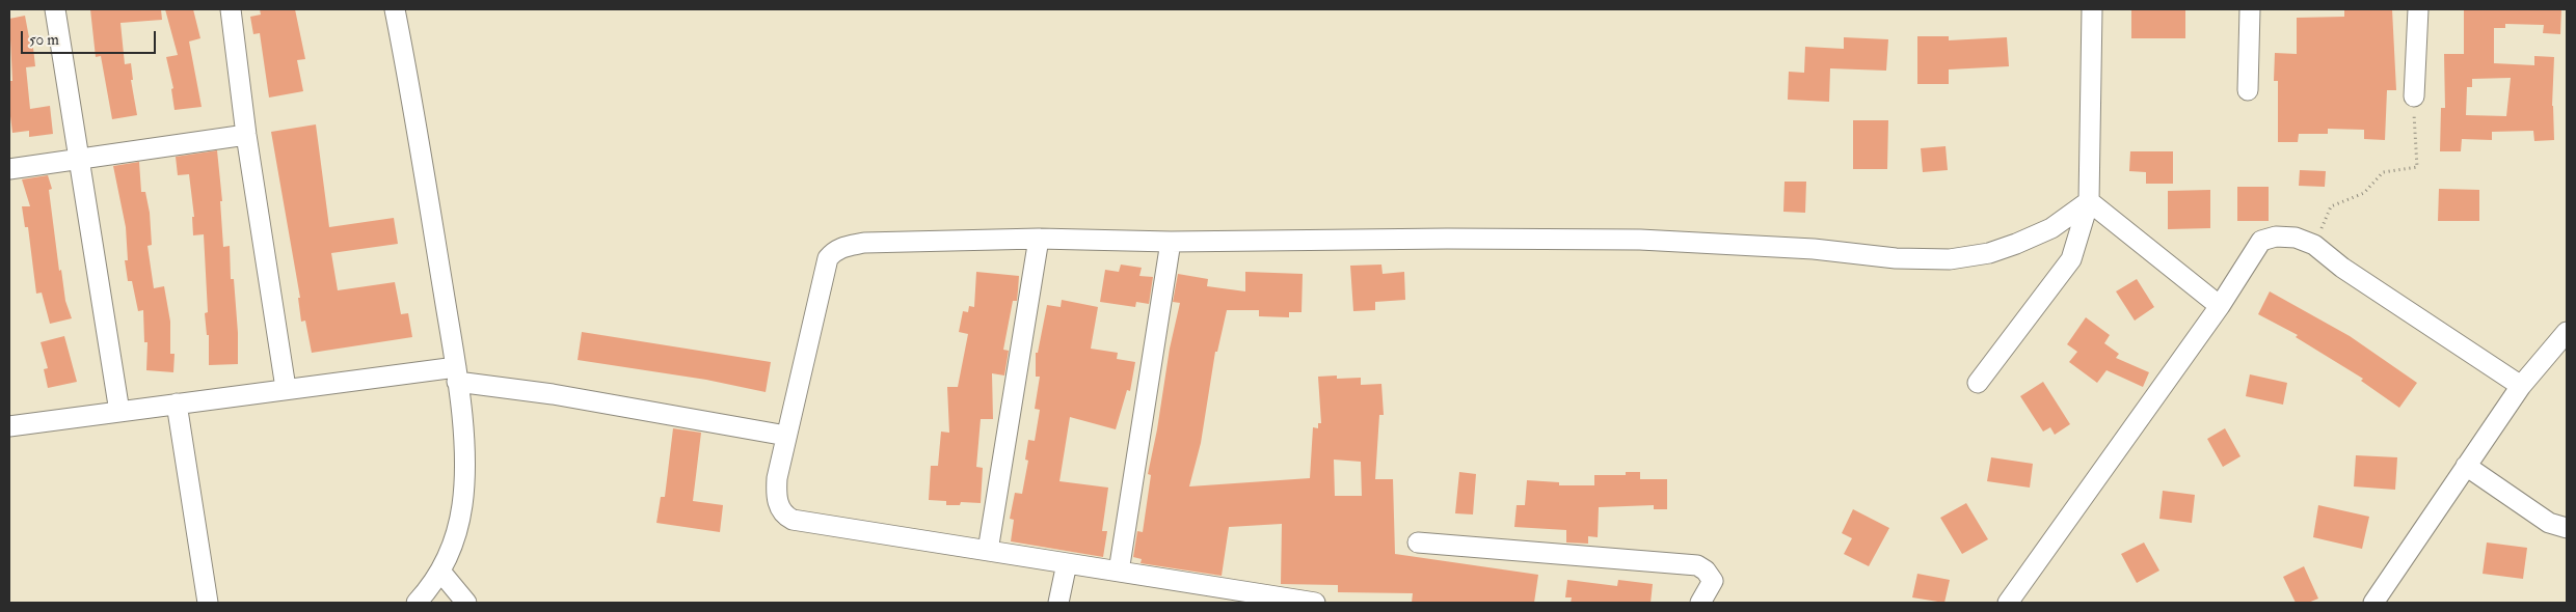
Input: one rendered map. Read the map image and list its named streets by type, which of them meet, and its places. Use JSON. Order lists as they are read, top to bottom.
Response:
{
  "scale_bar": "50 m"
}
